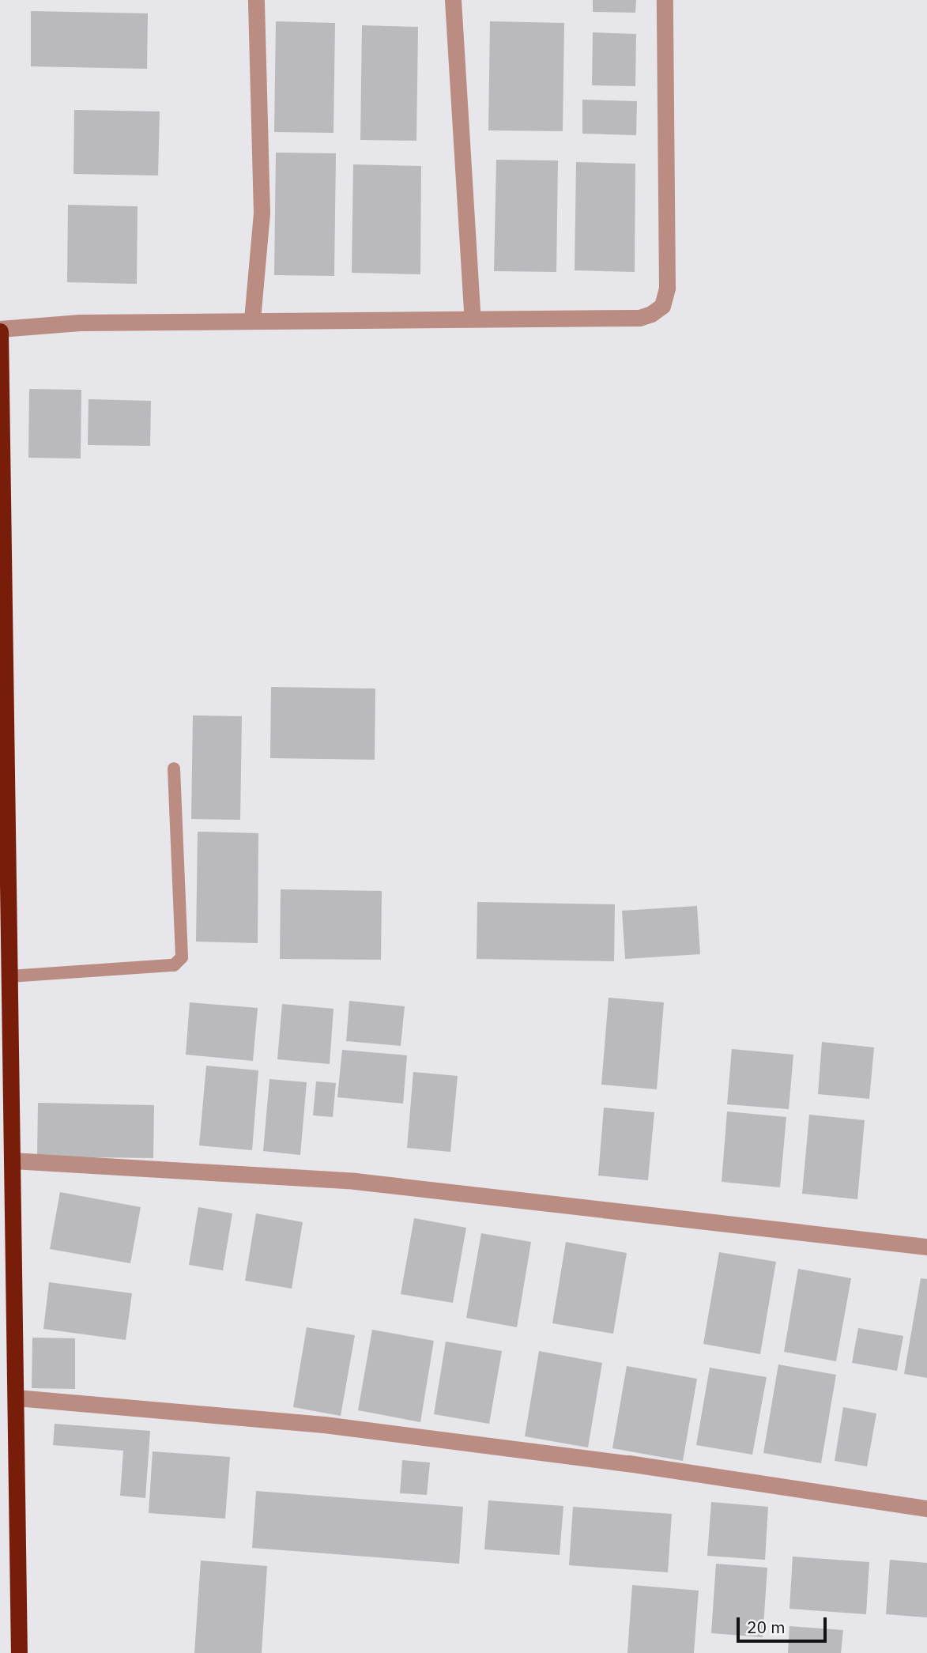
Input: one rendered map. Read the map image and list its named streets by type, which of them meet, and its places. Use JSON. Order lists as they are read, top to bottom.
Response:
{
  "scale_bar": "20 m"
}
